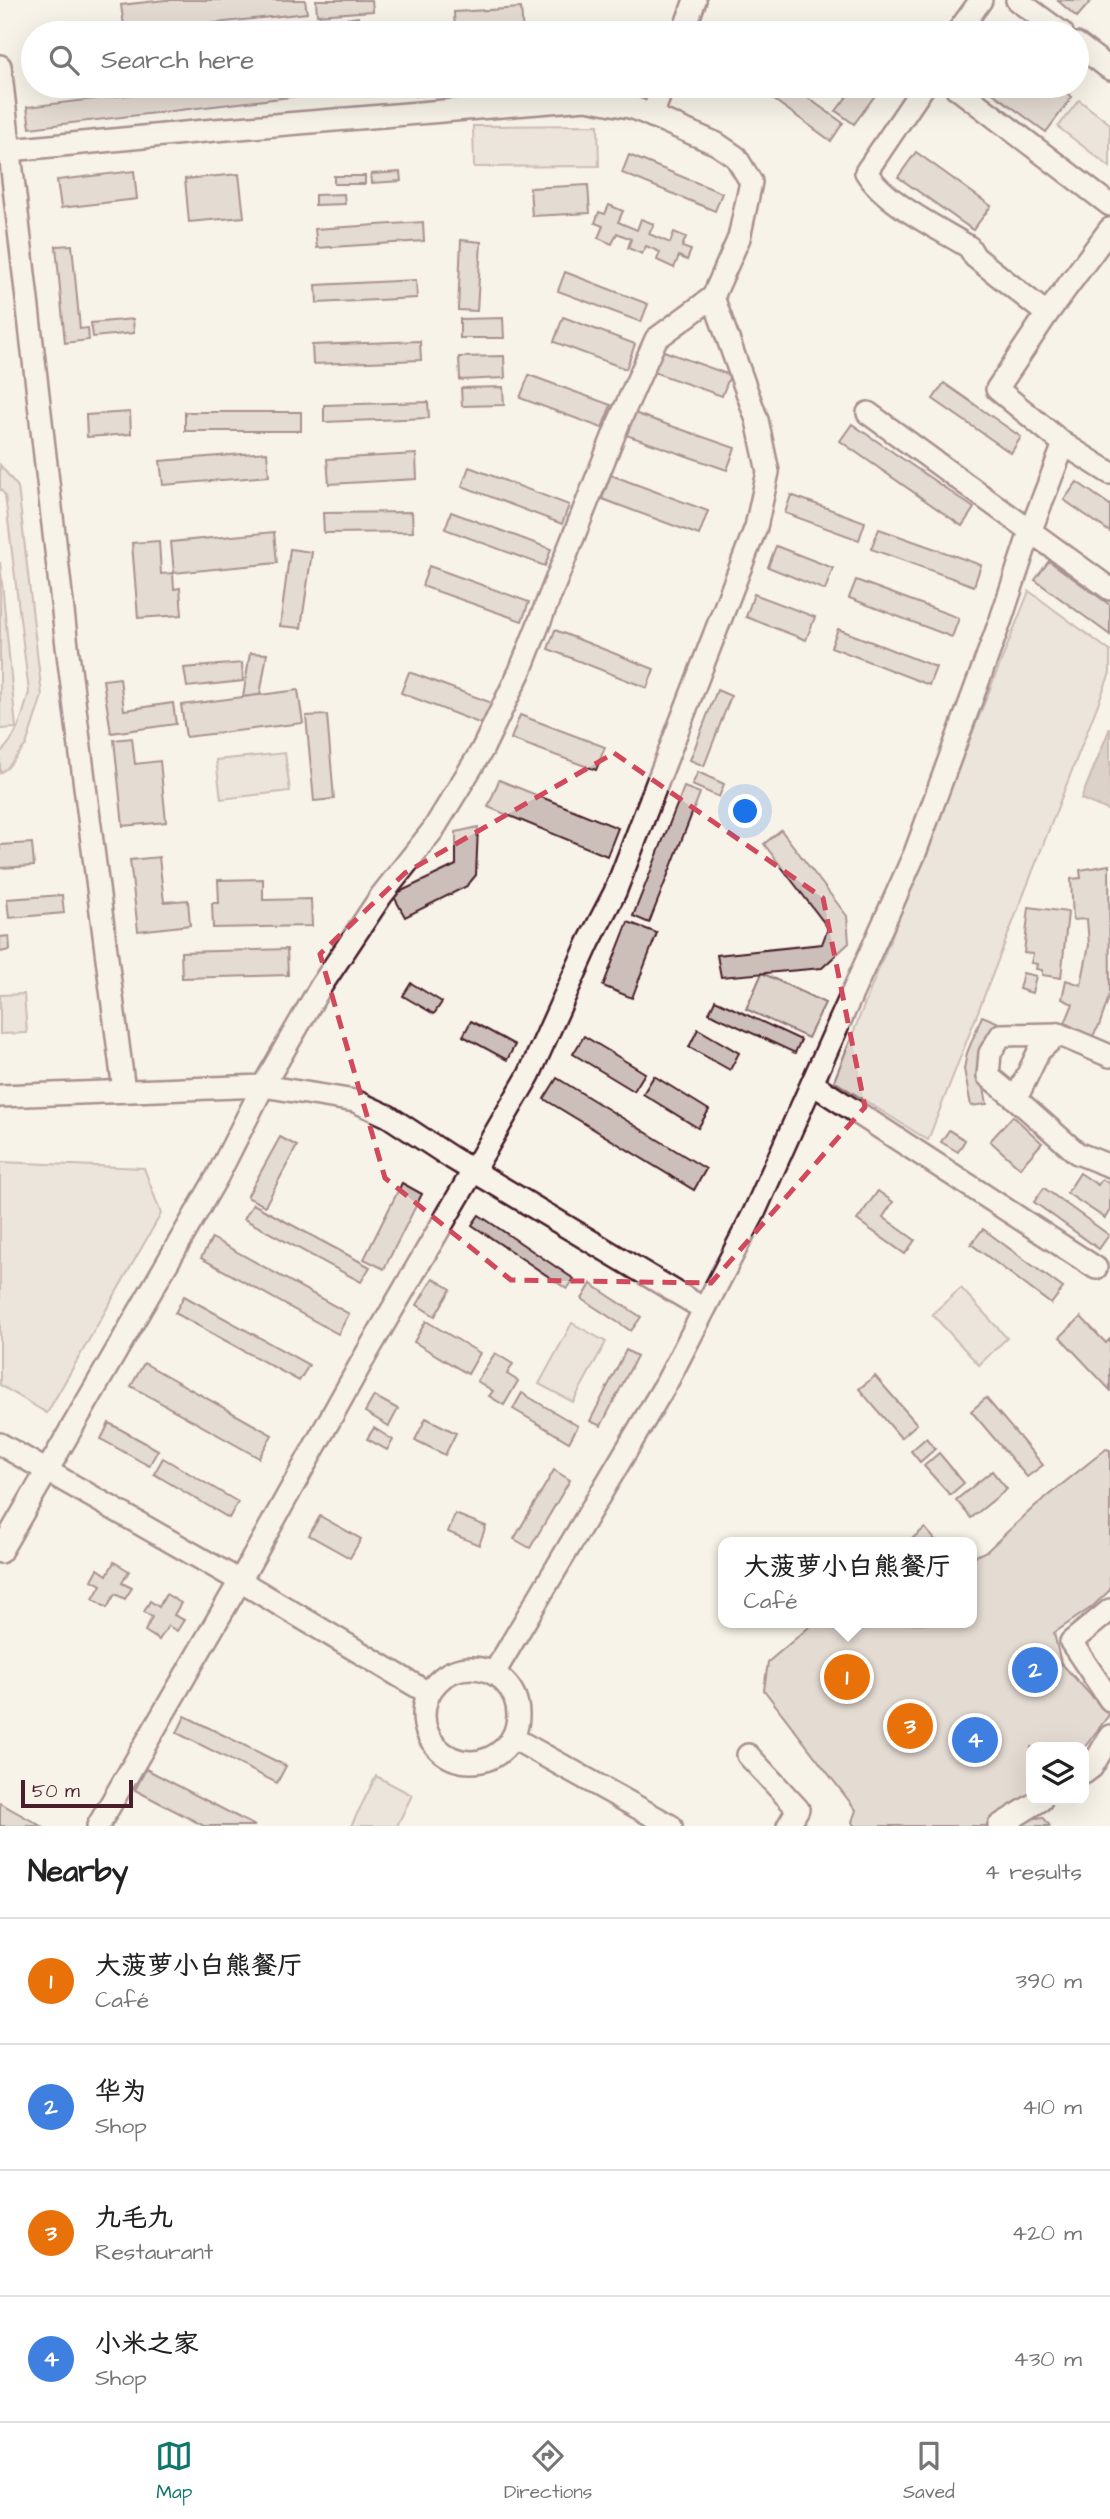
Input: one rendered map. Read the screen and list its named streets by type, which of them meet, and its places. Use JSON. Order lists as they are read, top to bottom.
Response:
{
  "scale_bar": "50 m",
  "page": {
    "search": "Search here",
    "popup": ["大菠萝小白熊餐厅", "Café"],
    "pins": [
      "2",
      "1",
      "3",
      "4"
    ],
    "scale": "50 m",
    "heading": ["Nearby", "4 results"],
    "list": [
      {
        "mark": "1",
        "name": "大菠萝小白熊餐厅",
        "note": "Café",
        "value": "390 m"
      },
      {
        "mark": "2",
        "name": "华为",
        "note": "Shop",
        "value": "410 m"
      },
      {
        "mark": "3",
        "name": "九毛九",
        "note": "Restaurant",
        "value": "420 m"
      },
      {
        "mark": "4",
        "name": "小米之家",
        "note": "Shop",
        "value": "430 m"
      }
    ],
    "nav": ["Map", "Directions", "Saved"]
  }
}
